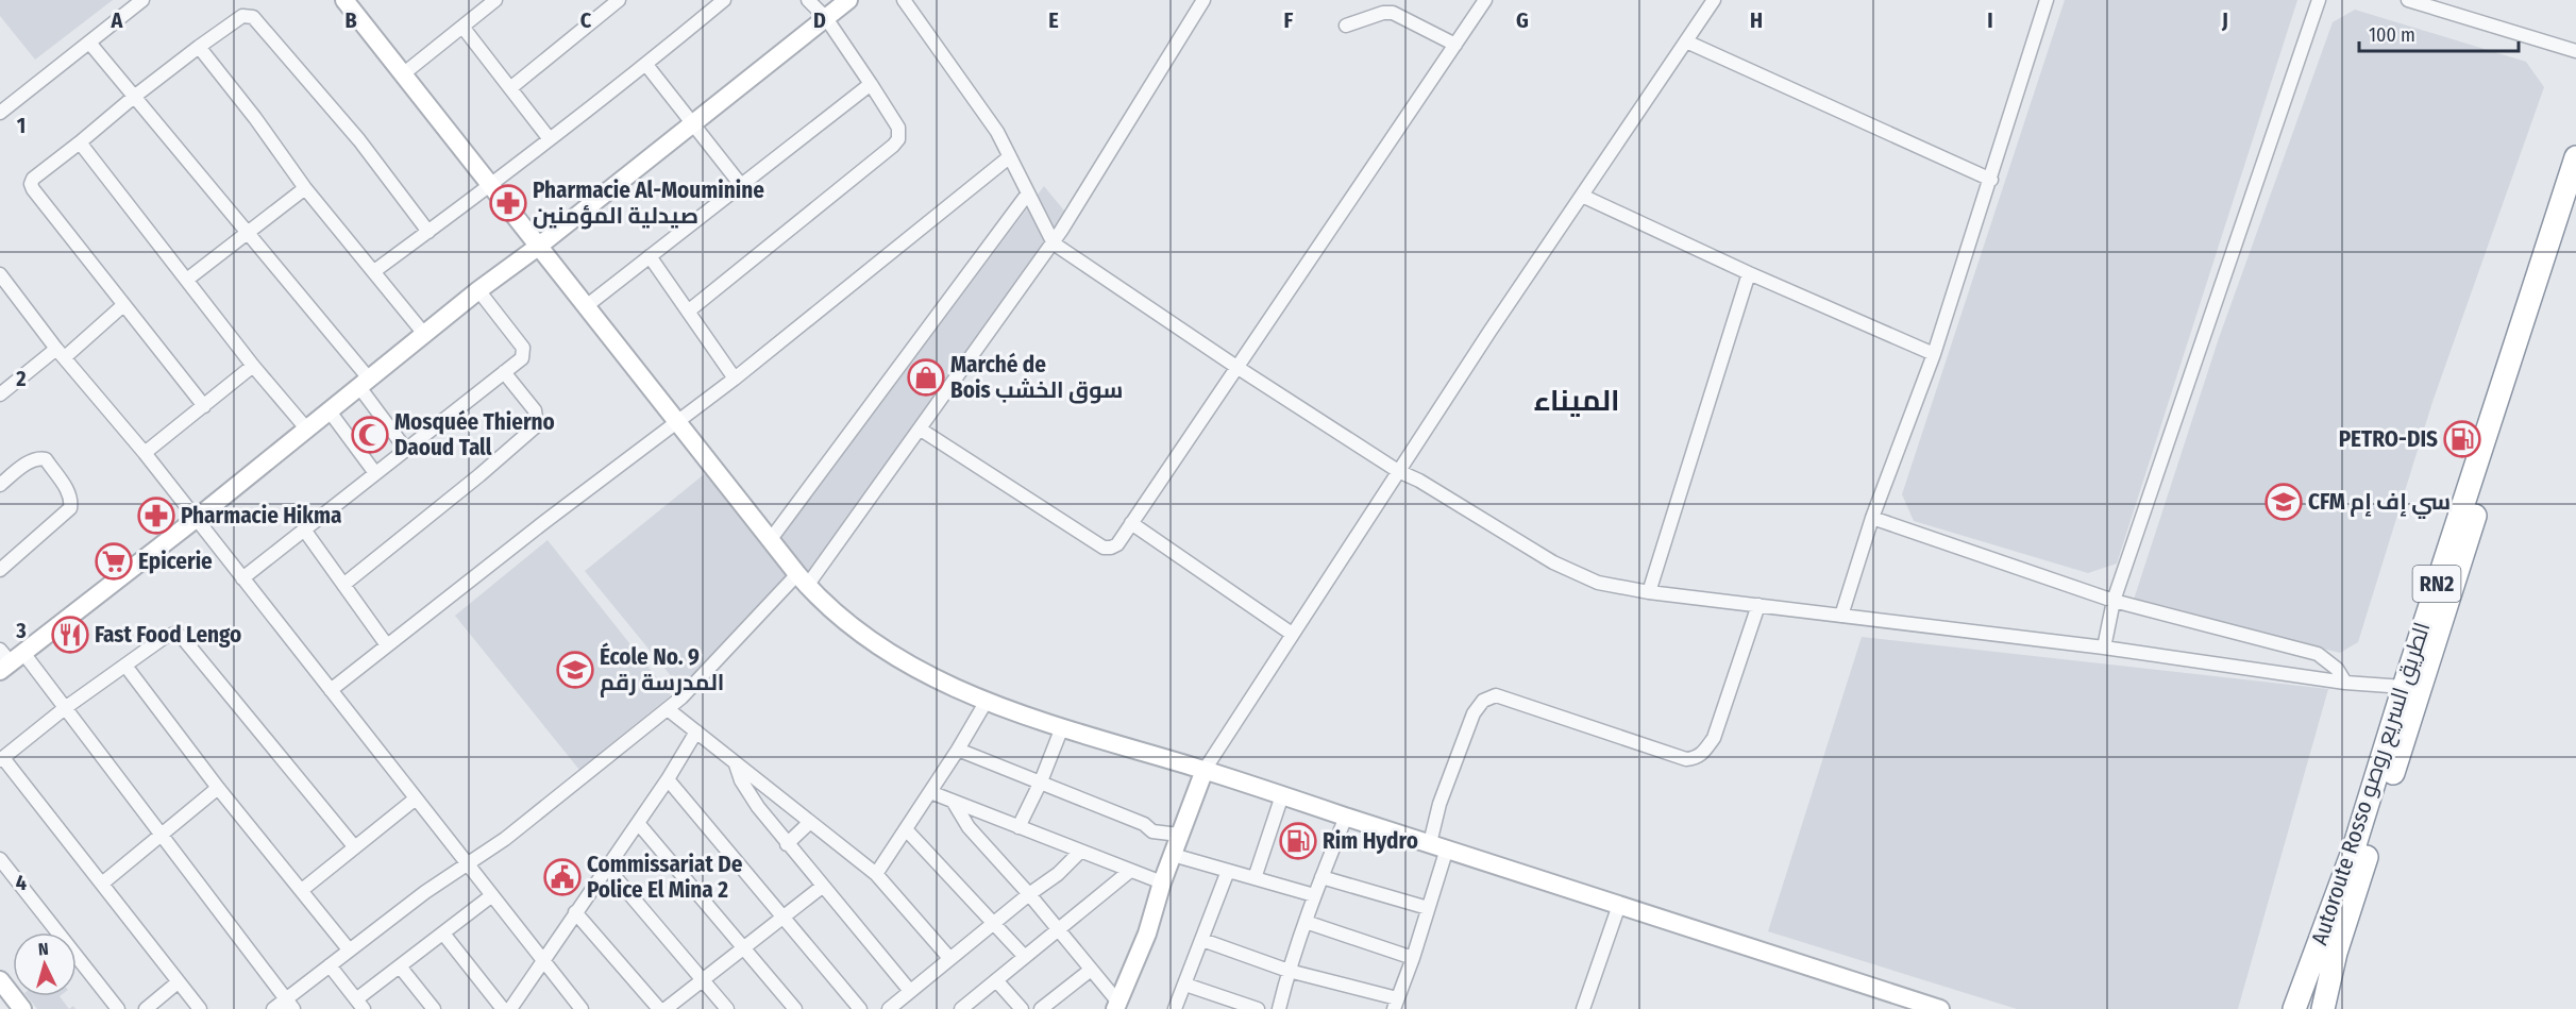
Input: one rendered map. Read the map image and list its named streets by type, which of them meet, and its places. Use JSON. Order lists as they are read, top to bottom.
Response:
{
  "streets": {
    "highway": ["RN2", "Autoroute Rosso الطريق السريع روصو"]
  },
  "districts": ["الميناء"],
  "places": {
    "pharmacy": ["Pharmacie Al-Mouminine صيدلية المؤمنين", "Pharmacie Hikma"],
    "shop": ["Marché de Bois سوق الخشب"],
    "mosque": ["Mosquée Thierno Daoud Tall"],
    "fuel station": ["PETRO-DIS", "Rim Hydro"],
    "school or university": ["CFM سي إف إم", "École No. 9 المدرسة رقم"],
    "supermarket": ["Epicerie"],
    "restaurant": ["Fast Food Lengo"],
    "public building": ["Commissariat De Police El Mina 2"]
  },
  "scale_bar": "100 m",
  "north": "top",
  "grid": {
    "columns": [
      "A",
      "B",
      "C",
      "D",
      "E",
      "F",
      "G",
      "H",
      "I",
      "J"
    ],
    "rows": [
      "1",
      "2",
      "3",
      "4"
    ]
  }
}
